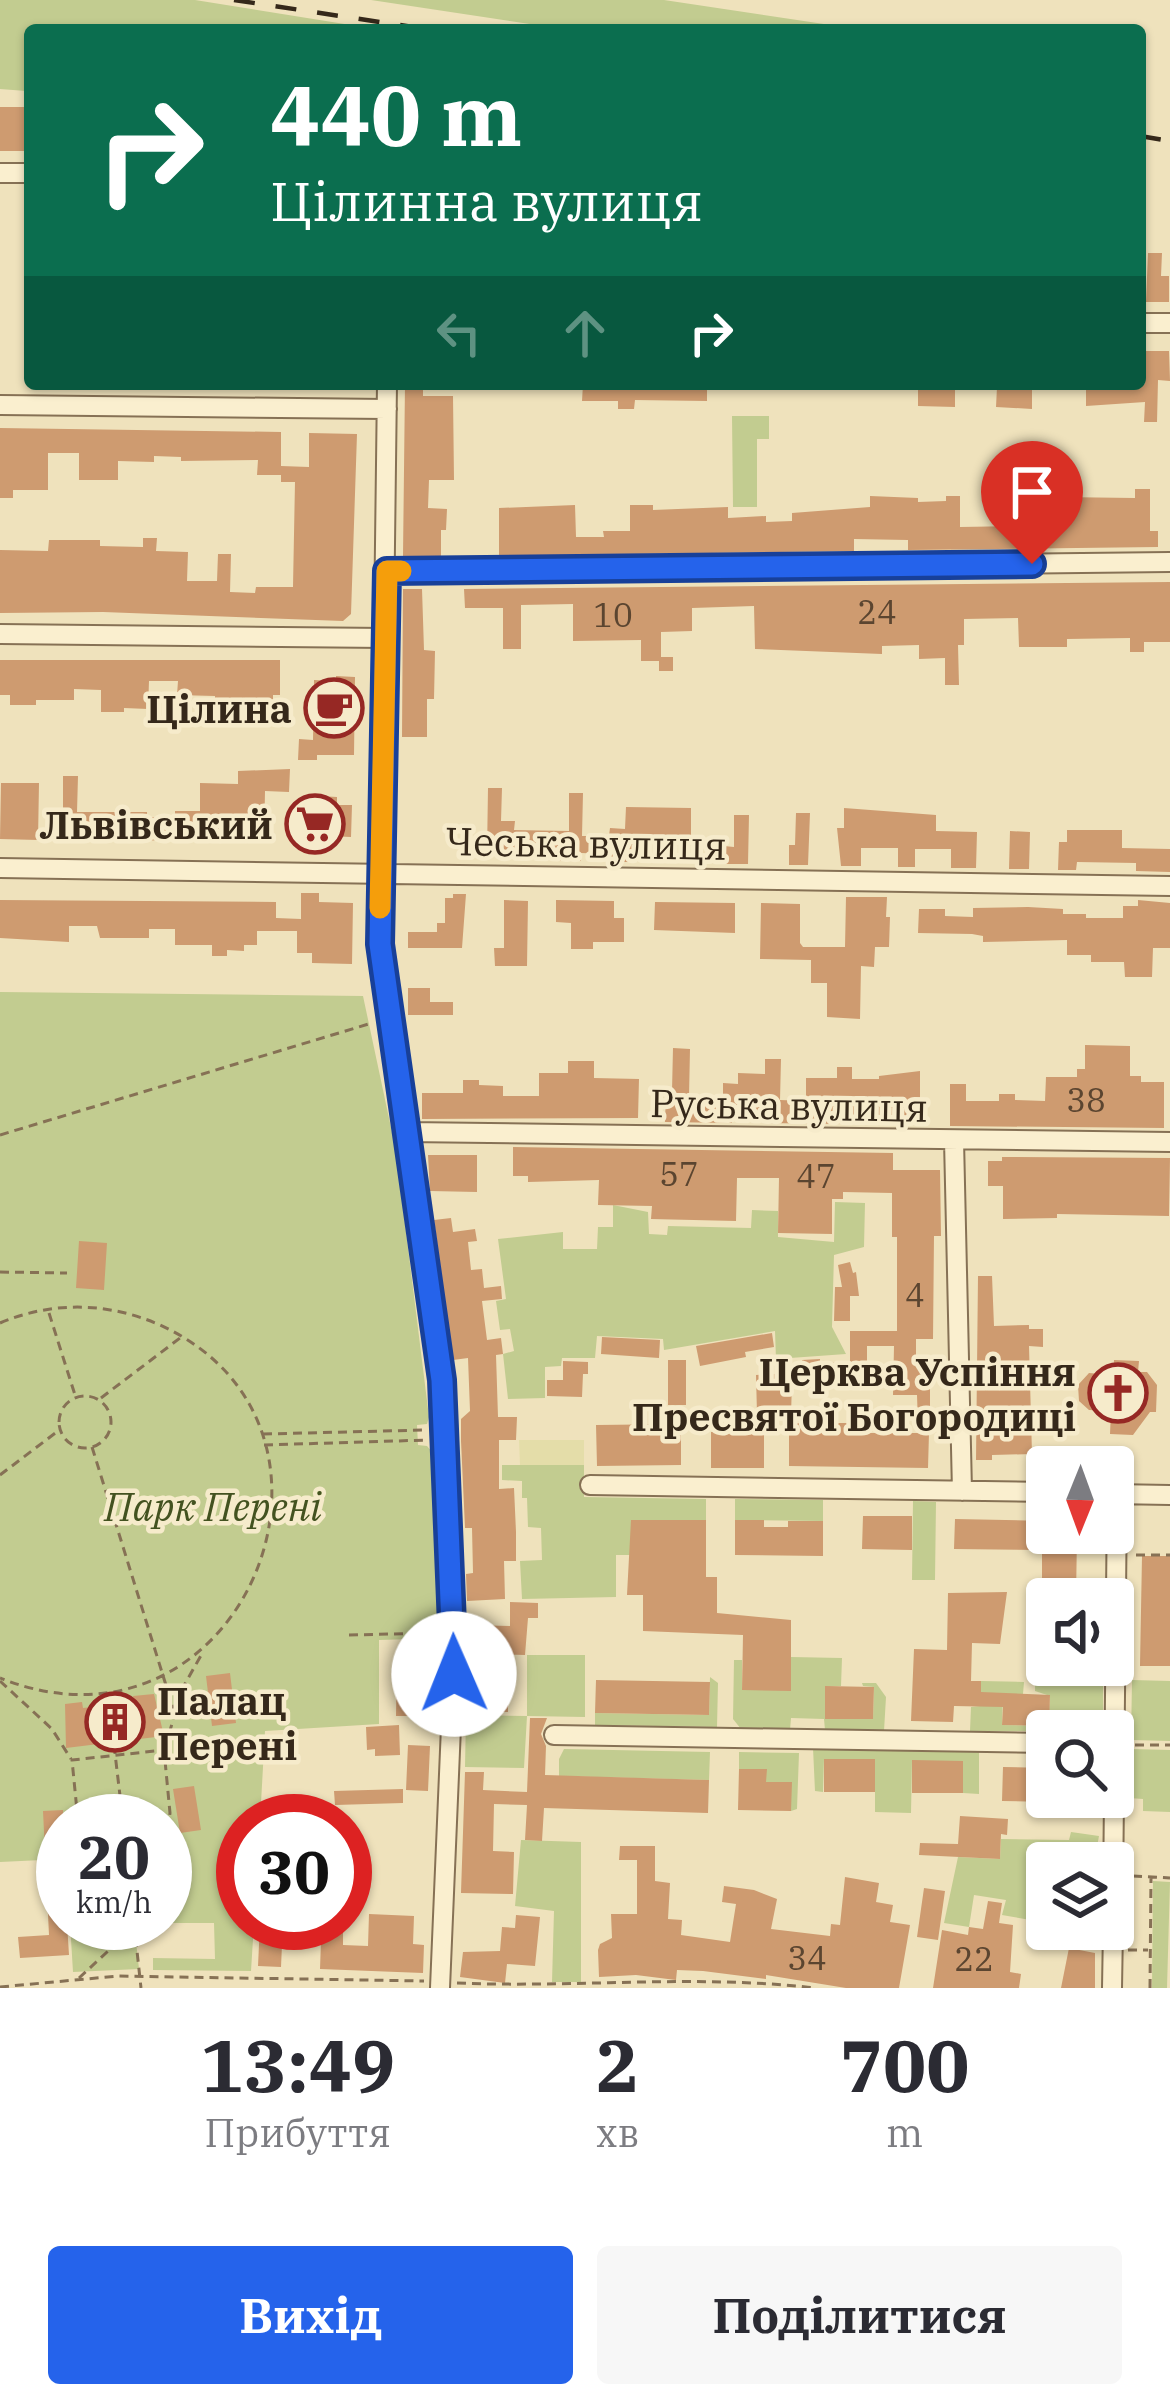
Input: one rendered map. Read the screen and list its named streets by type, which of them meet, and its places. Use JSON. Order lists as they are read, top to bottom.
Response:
{
  "streets": {
    "street": ["Чеська вулиця", "Руська вулиця"]
  },
  "parks": ["Парк Перені"],
  "places": {
    "cafe": ["Цілина"],
    "supermarket": ["Львівський"],
    "church": ["Церква Успіння Пресвятої Богородиці"],
    "building": ["Палац Перені"]
  },
  "house_numbers": [
    "24",
    "10",
    "38",
    "57",
    "47",
    "4",
    "34",
    "22"
  ],
  "north": "bottom",
  "page": {
    "turn": ["440 m", "Цілинна вулиця"],
    "speed": "20 km/h",
    "limit": "30",
    "eta": [
      "13:49",
      "Прибуття",
      "2",
      "хв",
      "700",
      "m"
    ],
    "buttons": ["Вихід", "Поділитися"]
  }
}
